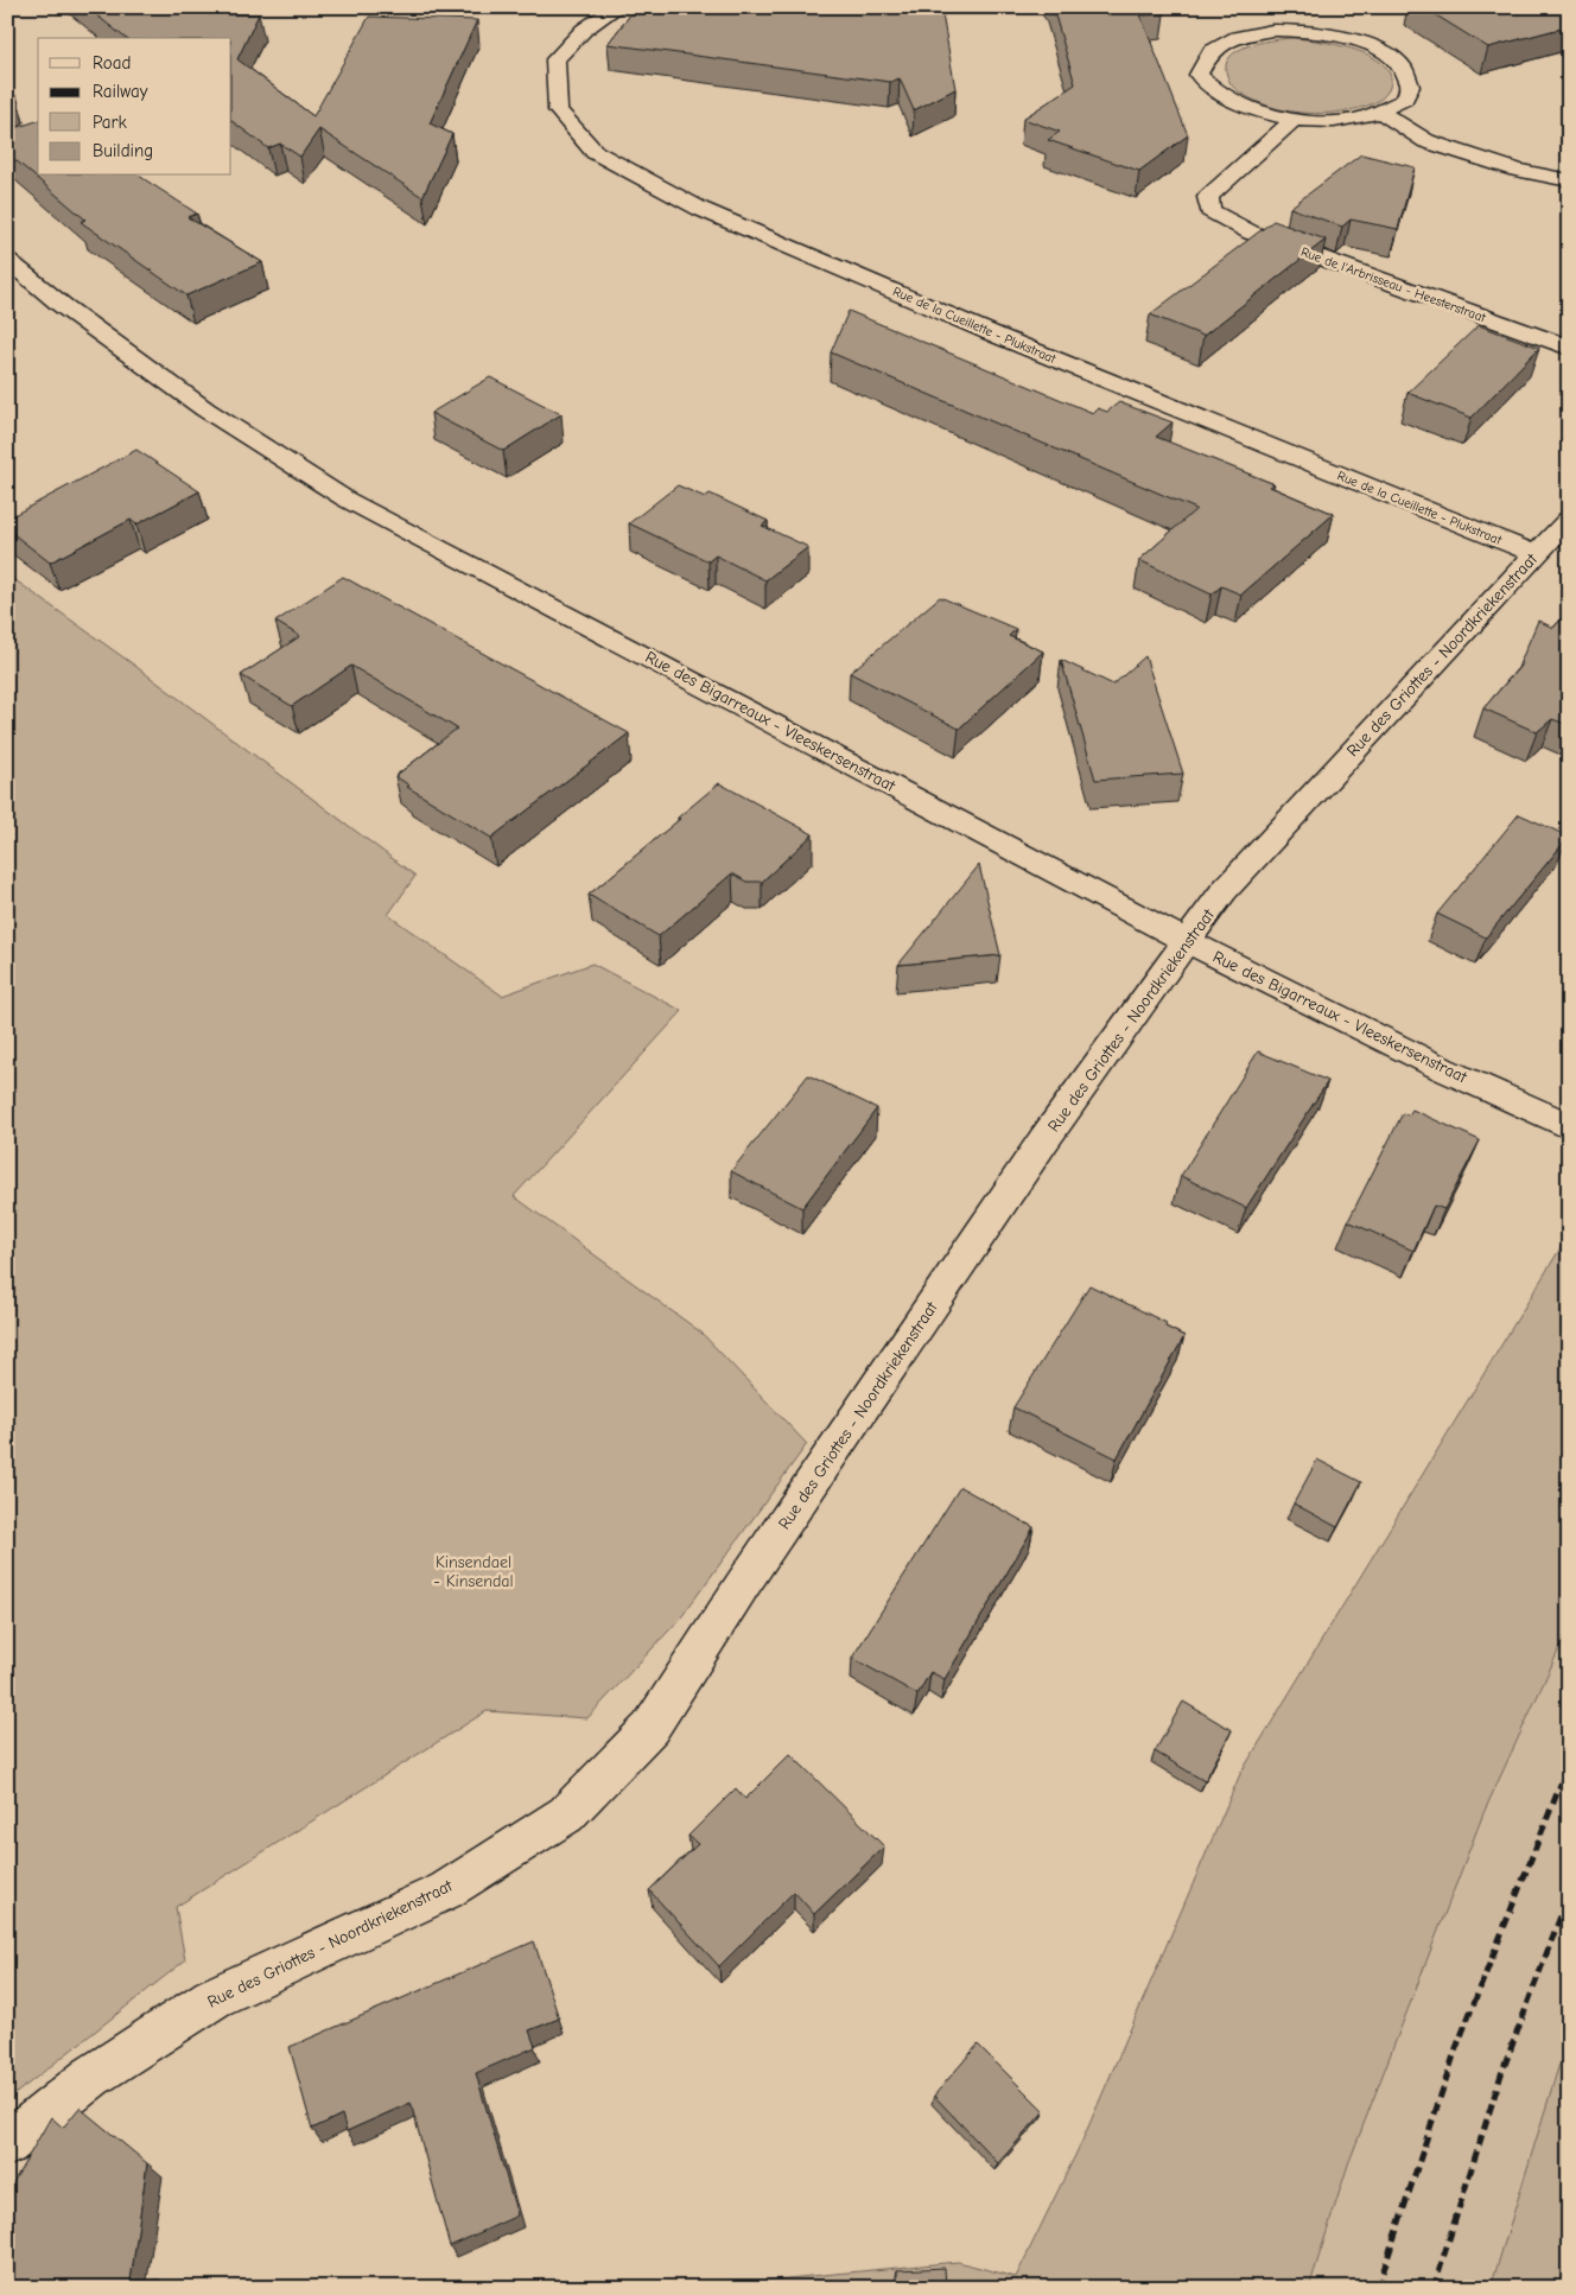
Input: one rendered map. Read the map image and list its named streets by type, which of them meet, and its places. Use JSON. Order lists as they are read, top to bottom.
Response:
{
  "streets": {
    "street": [
      "Rue de l'Arbrisseau - Heesterstraat",
      "Rue de la Cueillette - Plukstraat",
      "Rue des Griottes - Noordkriekenstraat",
      "Rue des Bigarreaux - Vleeskersenstraat"
    ]
  },
  "crossings": [
    ["Rue de la Cueillette - Plukstraat", "Rue des Griottes - Noordkriekenstraat"],
    ["Rue des Griottes - Noordkriekenstraat", "Rue des Bigarreaux - Vleeskersenstraat"]
  ],
  "parks": ["Kinsendael - Kinsendal"],
  "legend": [
    "Road",
    "Railway",
    "Park",
    "Building"
  ]
}
